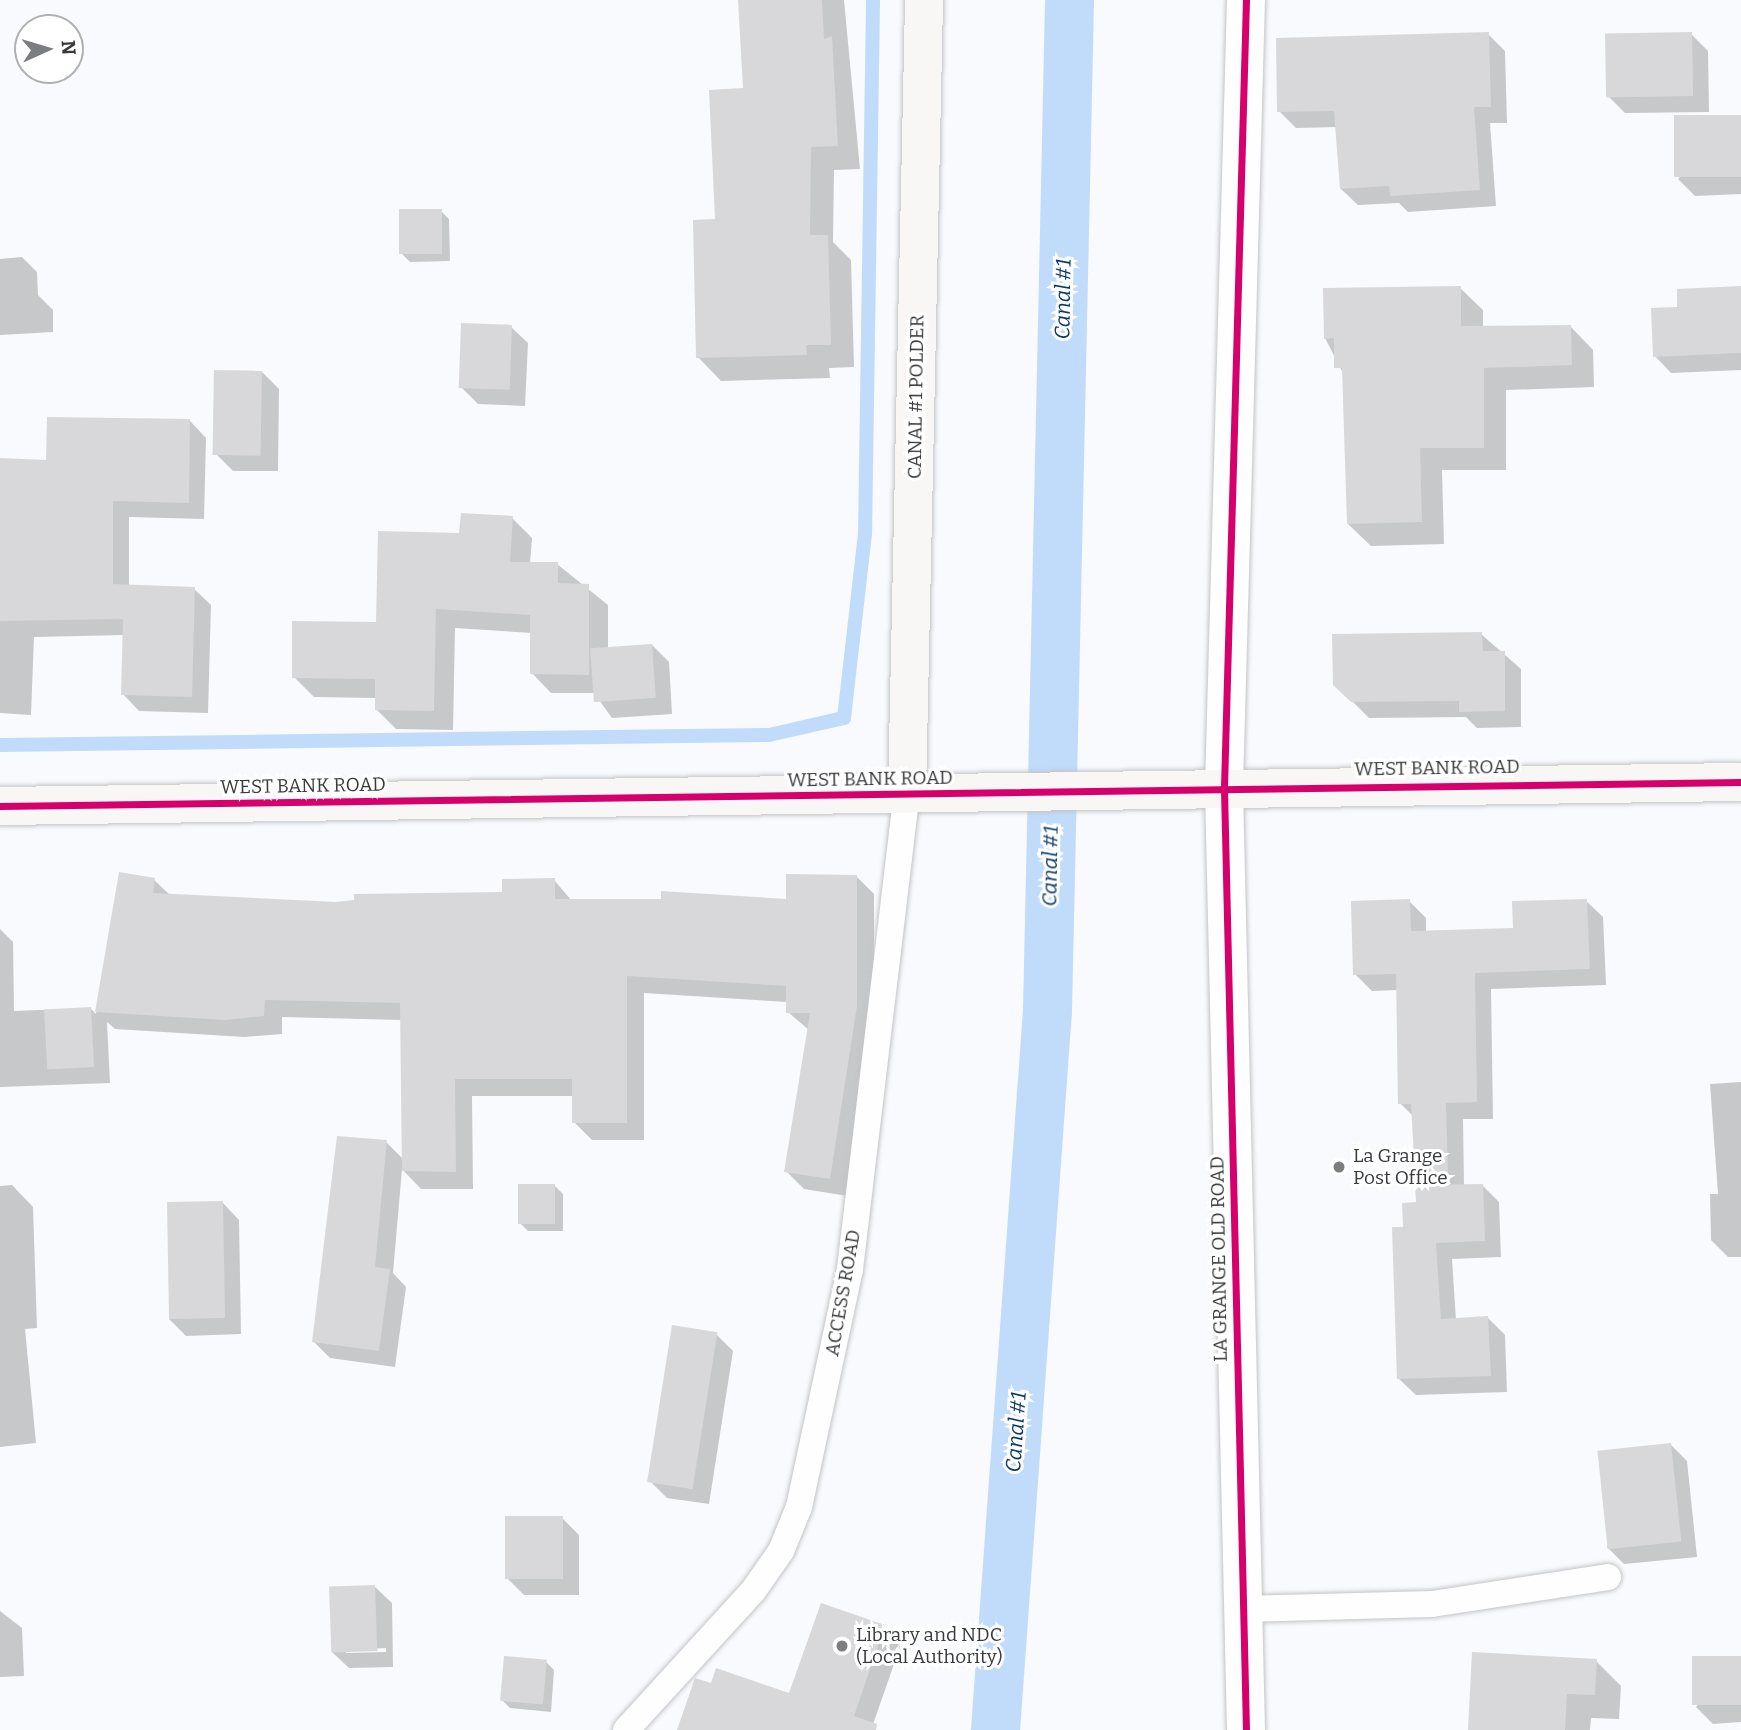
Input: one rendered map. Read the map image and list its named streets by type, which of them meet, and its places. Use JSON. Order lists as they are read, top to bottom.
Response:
{
  "streets": {
    "street": ["CANAL #1 POLDER", "WEST BANK ROAD", "LA GRANGE OLD ROAD"],
    "lane": ["ACCESS ROAD"]
  },
  "crossings": [
    ["CANAL #1 POLDER", "WEST BANK ROAD"],
    ["CANAL #1 POLDER", "ACCESS ROAD"],
    ["WEST BANK ROAD", "LA GRANGE OLD ROAD"],
    ["WEST BANK ROAD", "ACCESS ROAD"]
  ],
  "water": ["Canal #1"],
  "places": ["La Grange Post Office", "Library and NDC (Local Authority)"],
  "north": "right"
}
